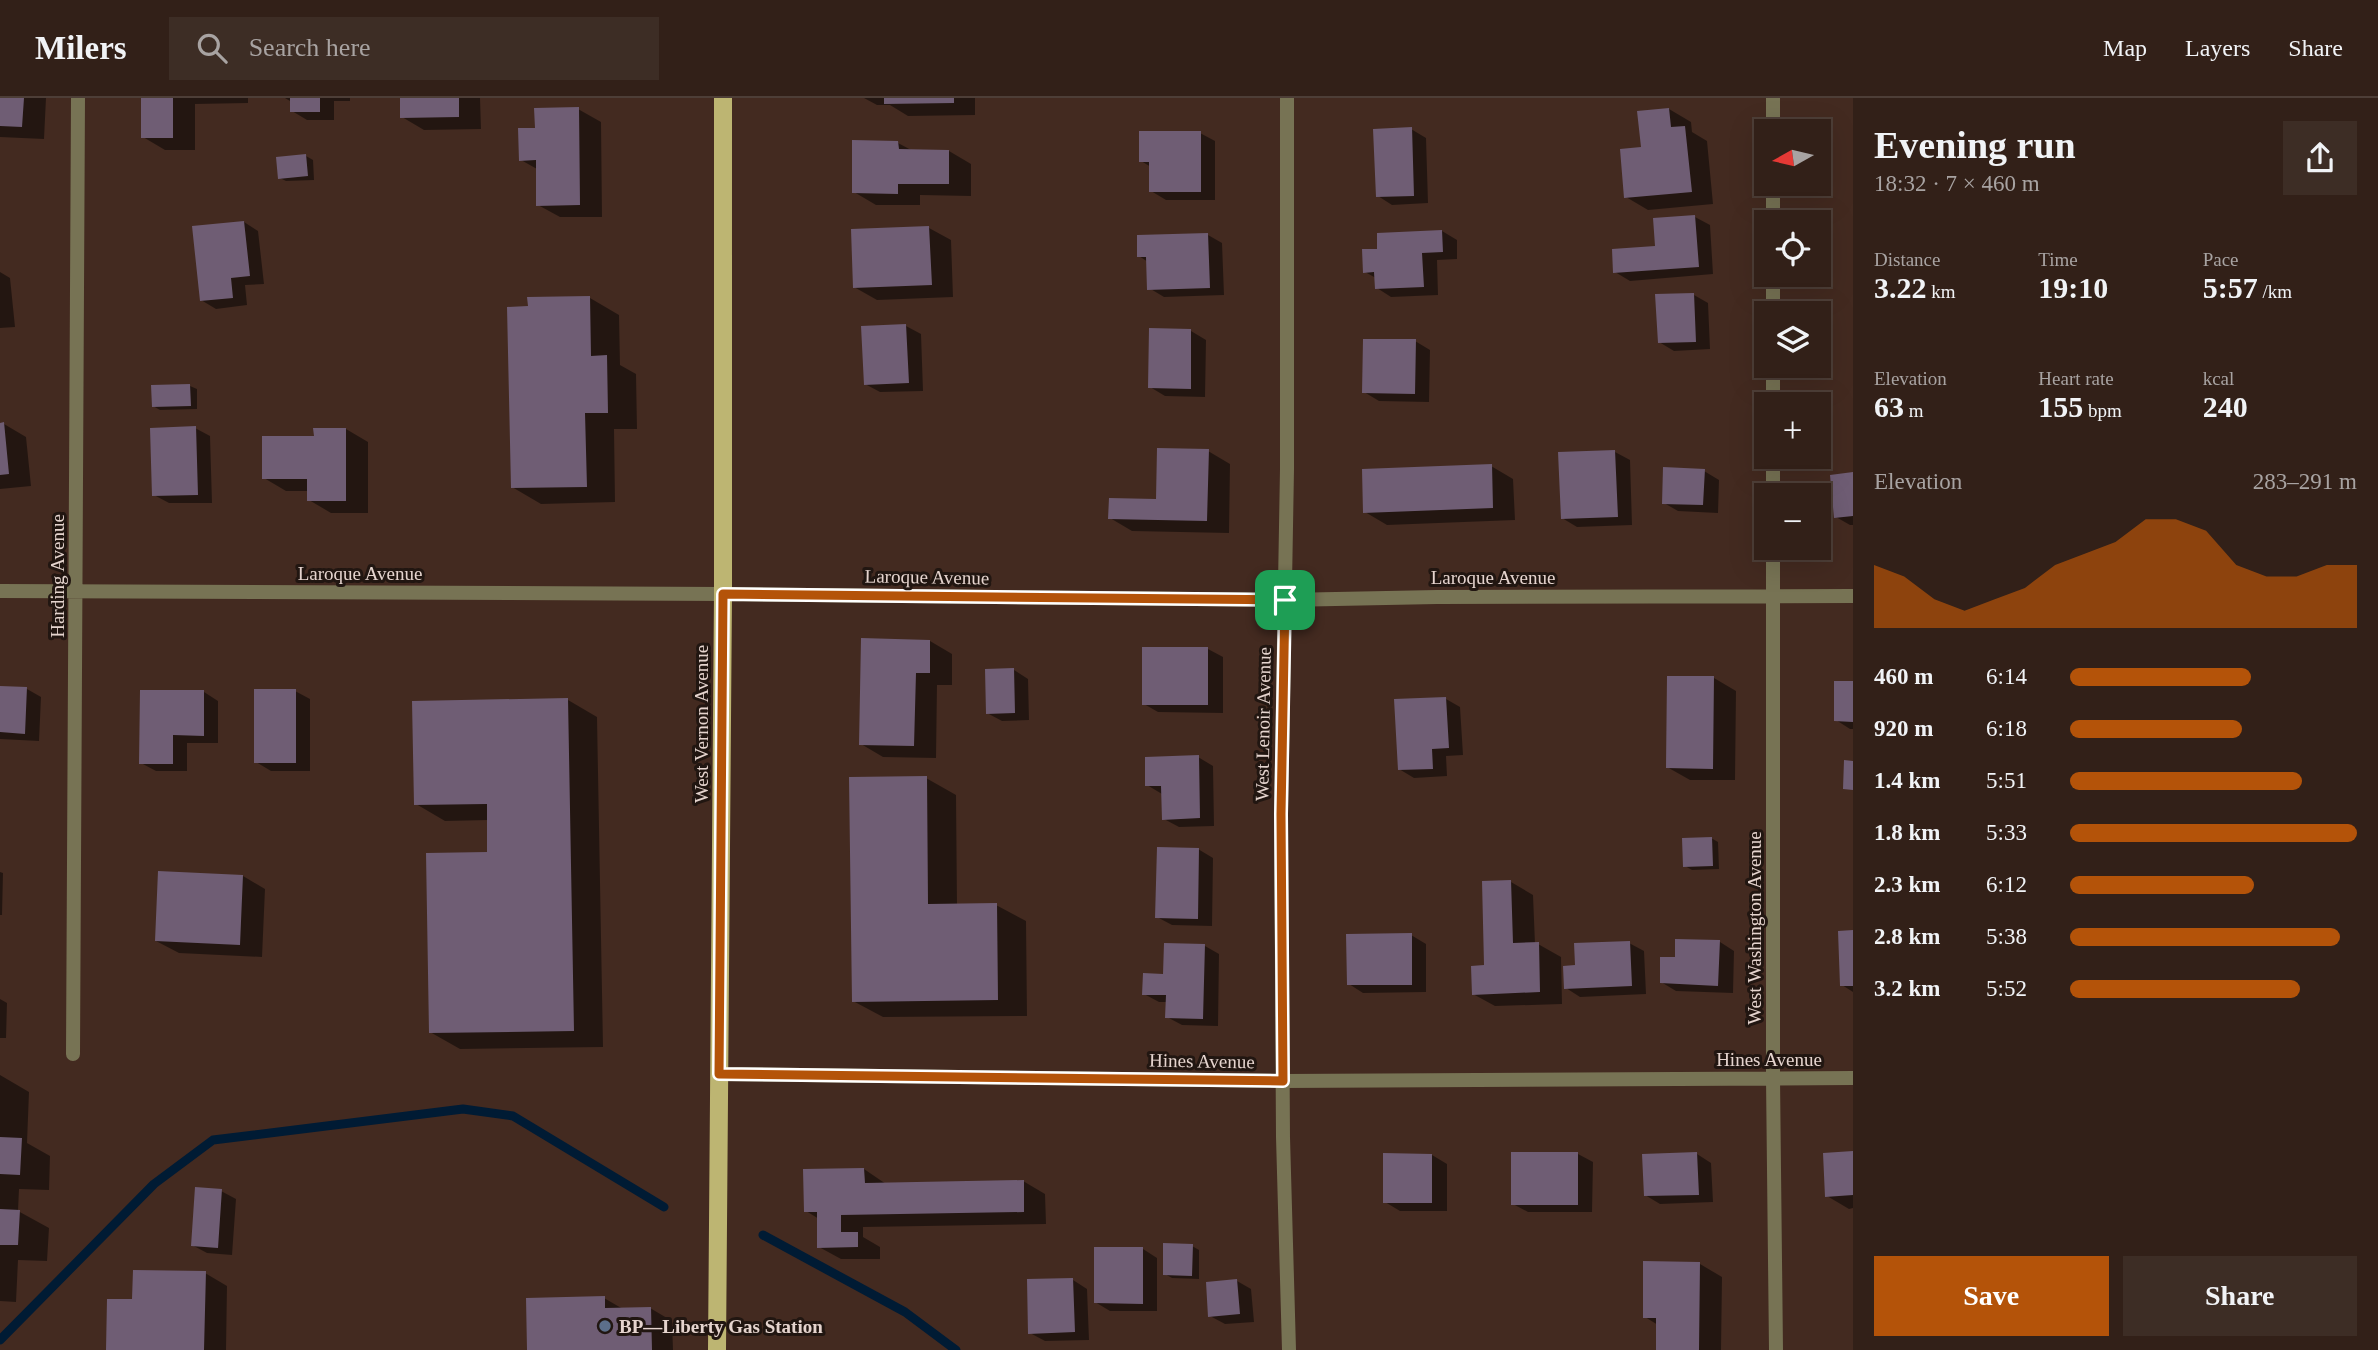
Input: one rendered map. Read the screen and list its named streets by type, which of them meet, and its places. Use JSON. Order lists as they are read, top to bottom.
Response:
{
  "streets": {
    "main road": ["West Vernon Avenue"],
    "street": [
      "Laroque Avenue",
      "Harding Avenue",
      "West Lenoir Avenue",
      "West Washington Avenue",
      "Hines Avenue"
    ]
  },
  "crossings": [
    ["Laroque Avenue", "Harding Avenue"],
    ["Laroque Avenue", "West Vernon Avenue"],
    ["Laroque Avenue", "West Lenoir Avenue"],
    ["Laroque Avenue", "West Washington Avenue"],
    ["West Vernon Avenue", "Hines Avenue"],
    ["West Lenoir Avenue", "Hines Avenue"],
    ["West Washington Avenue", "Hines Avenue"]
  ],
  "places": ["BP—Liberty Gas Station"],
  "north": "left",
  "page": {
    "header": "Milers",
    "search": "Search here",
    "nav": ["Map", "Layers", "Share"],
    "heading": ["Evening run", "18:32 · 7 × 460 m"],
    "map_buttons": ["+", "−"],
    "stats": [
      ["Distance", "3.22 km"],
      ["Time", "19:10"],
      ["Pace", "5:57 /km"],
      ["Elevation", "63 m"],
      ["Heart rate", "155 bpm"],
      ["kcal", "240"]
    ],
    "chart": ["Elevation", "283–291 m"],
    "list": [
      {
        "name": "460 m",
        "note": "6:14"
      },
      {
        "name": "920 m",
        "note": "6:18"
      },
      {
        "name": "1.4 km",
        "note": "5:51"
      },
      {
        "name": "1.8 km",
        "note": "5:33"
      },
      {
        "name": "2.3 km",
        "note": "6:12"
      },
      {
        "name": "2.8 km",
        "note": "5:38"
      },
      {
        "name": "3.2 km",
        "note": "5:52"
      }
    ],
    "buttons": ["Save", "Share"]
  }
}
